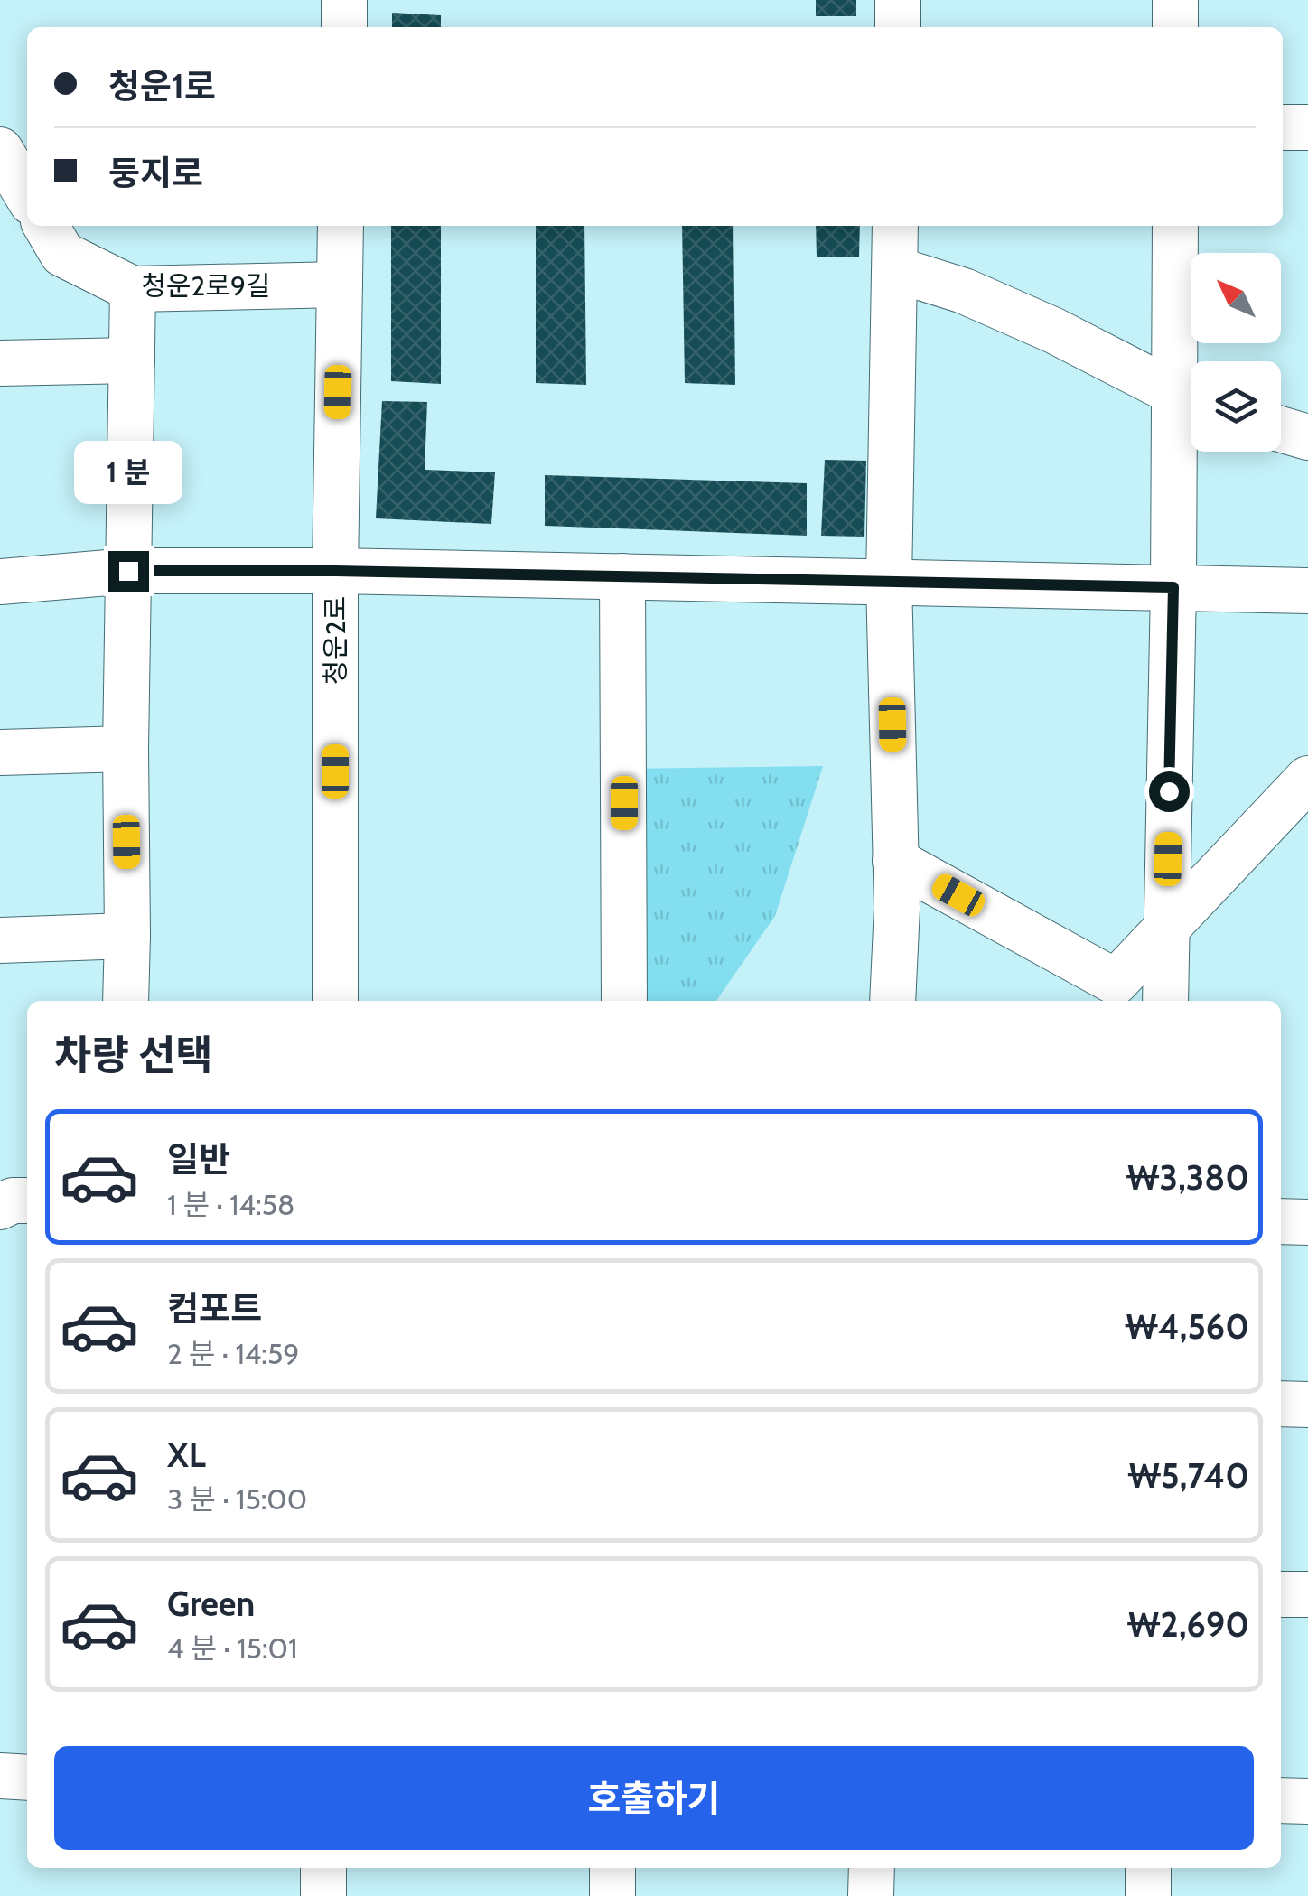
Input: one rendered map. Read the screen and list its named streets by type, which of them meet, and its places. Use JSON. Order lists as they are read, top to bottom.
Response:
{
  "streets": {
    "street": ["청운2로9길", "청운2로"]
  },
  "crossings": [
    ["청운2로9길", "청운2로"]
  ],
  "north": "top left",
  "page": {
    "banner": ["청운1로", "둥지로"],
    "bubble": "1 분",
    "heading": "차량 선택",
    "list": [
      {
        "name": "일반",
        "note": "1 분 · 14:58",
        "value": "₩3,380"
      },
      {
        "name": "컴포트",
        "note": "2 분 · 14:59",
        "value": "₩4,560"
      },
      {
        "name": "XL",
        "note": "3 분 · 15:00",
        "value": "₩5,740"
      },
      {
        "name": "Green",
        "note": "4 분 · 15:01",
        "value": "₩2,690"
      }
    ],
    "buttons": "호출하기"
  }
}
